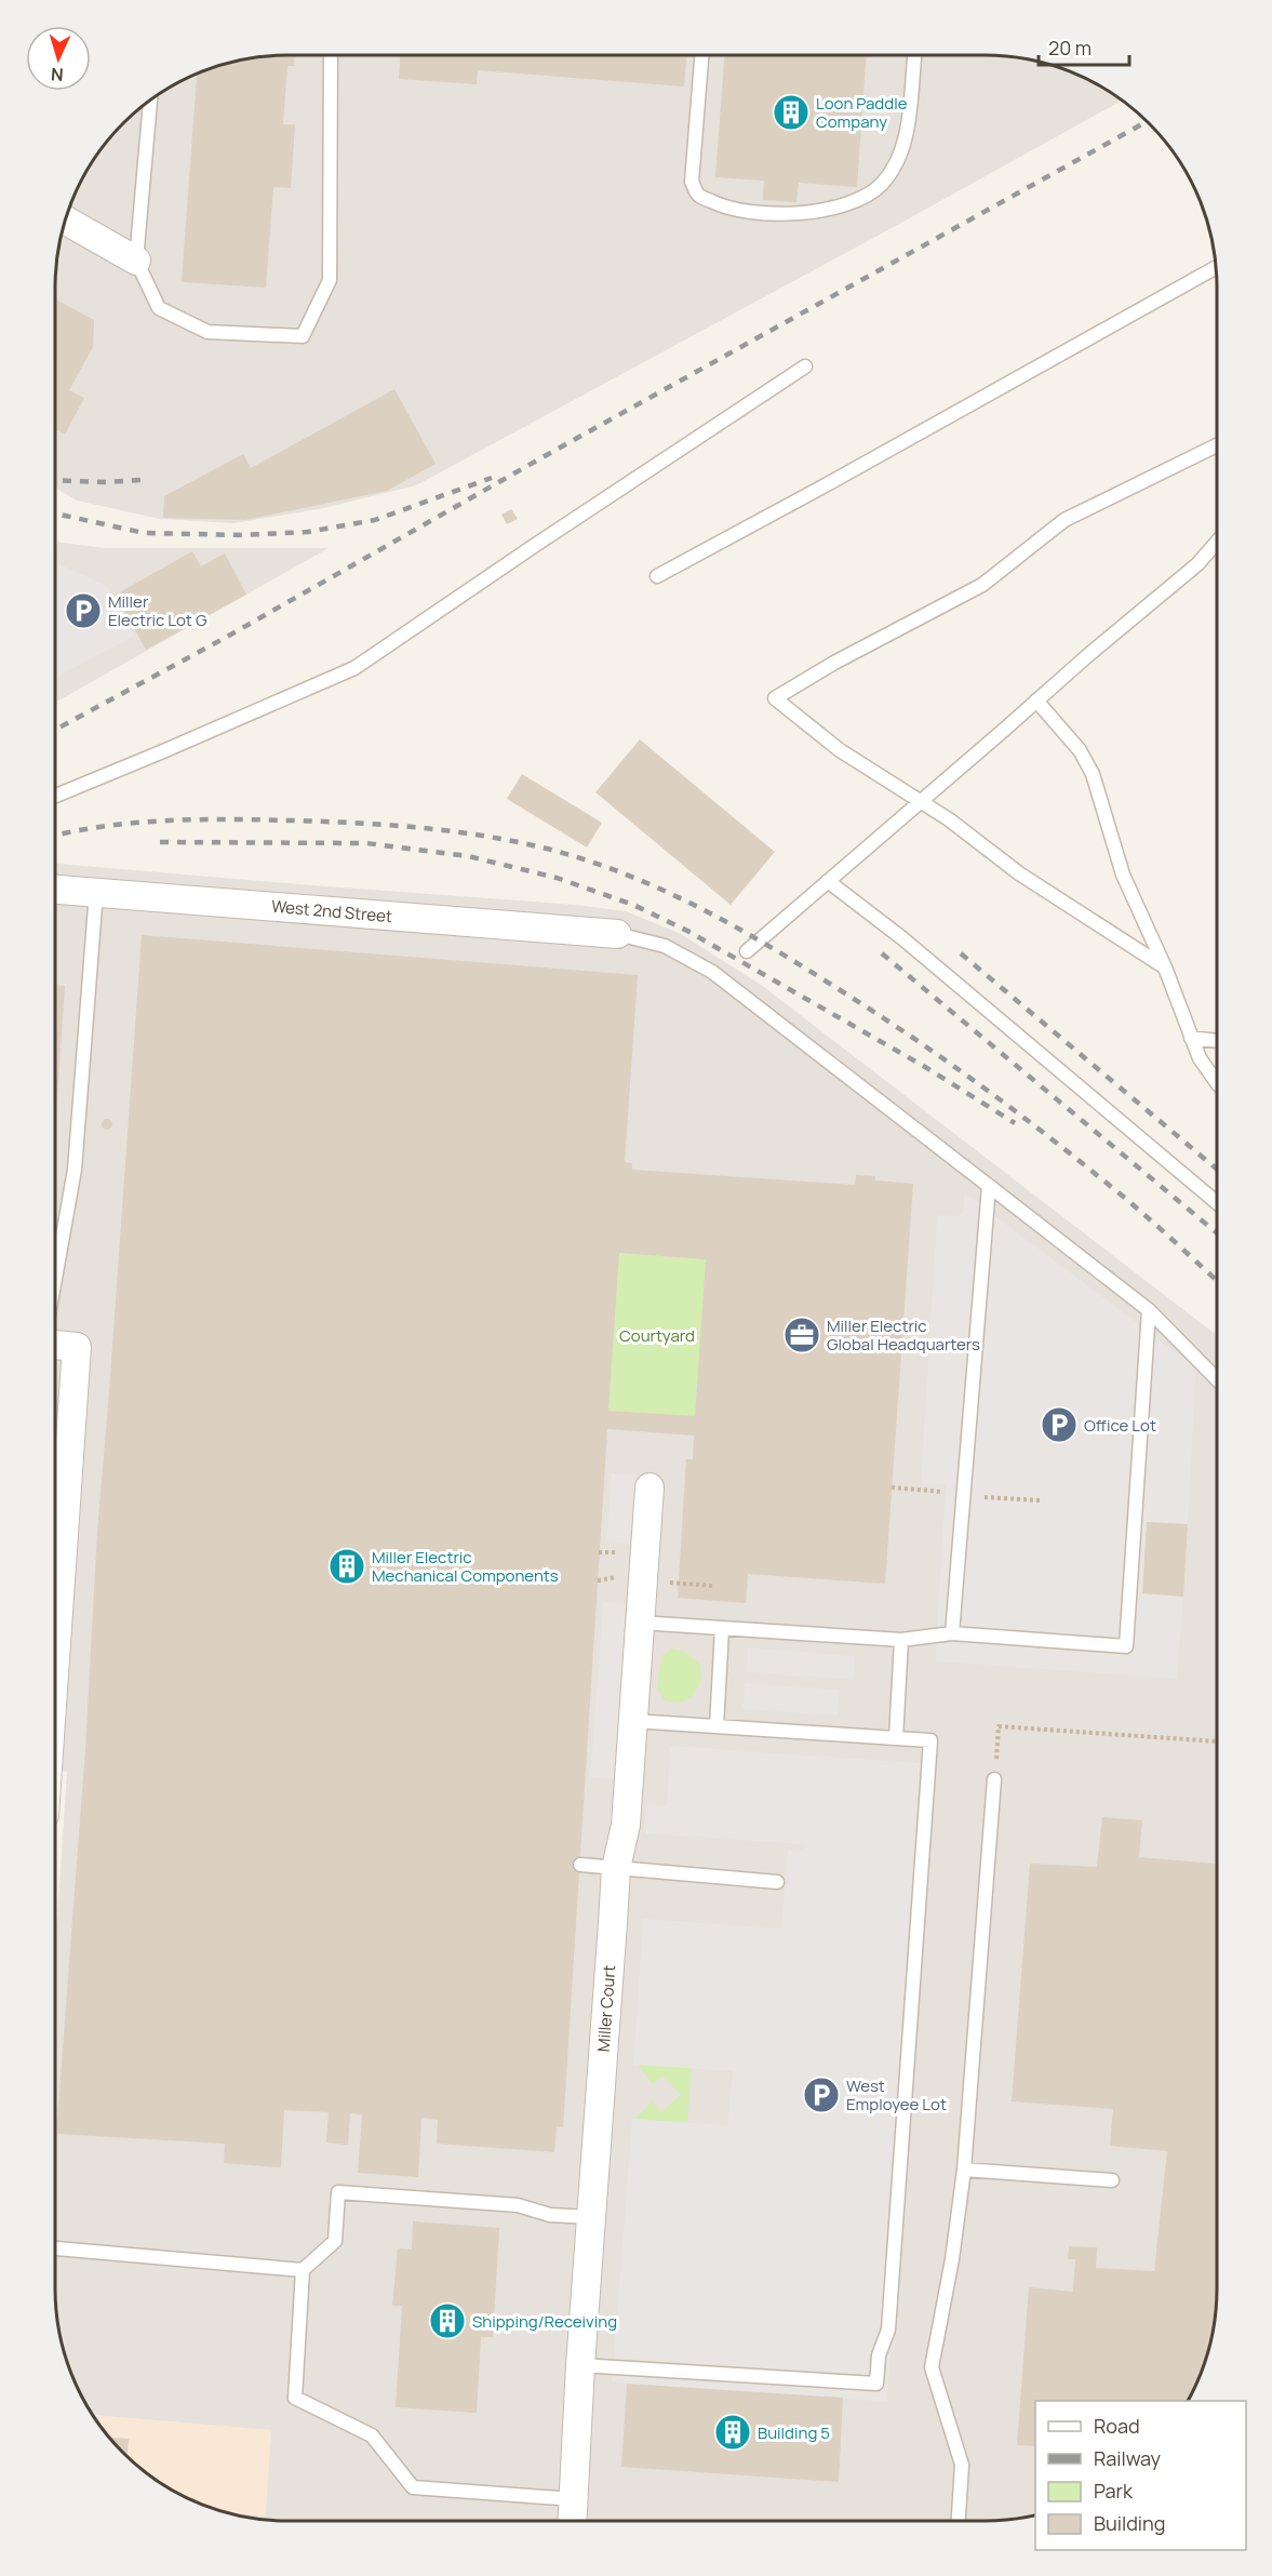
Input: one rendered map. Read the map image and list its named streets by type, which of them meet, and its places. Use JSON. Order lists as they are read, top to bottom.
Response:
{
  "streets": {
    "street": ["West 2nd Street", "Miller Court"]
  },
  "parks": ["Courtyard"],
  "places": {
    "building": [
      "Loon Paddle Company",
      "Miller Electric Mechanical Components",
      "Shipping/Receiving",
      "Building 5"
    ],
    "parking": ["Miller Electric Lot G", "Office Lot", "West Employee Lot"],
    "office": ["Miller Electric Global Headquarters"]
  },
  "legend": [
    "Road",
    "Railway",
    "Park",
    "Building"
  ],
  "scale_bar": "20 m",
  "north": "bottom"
}
